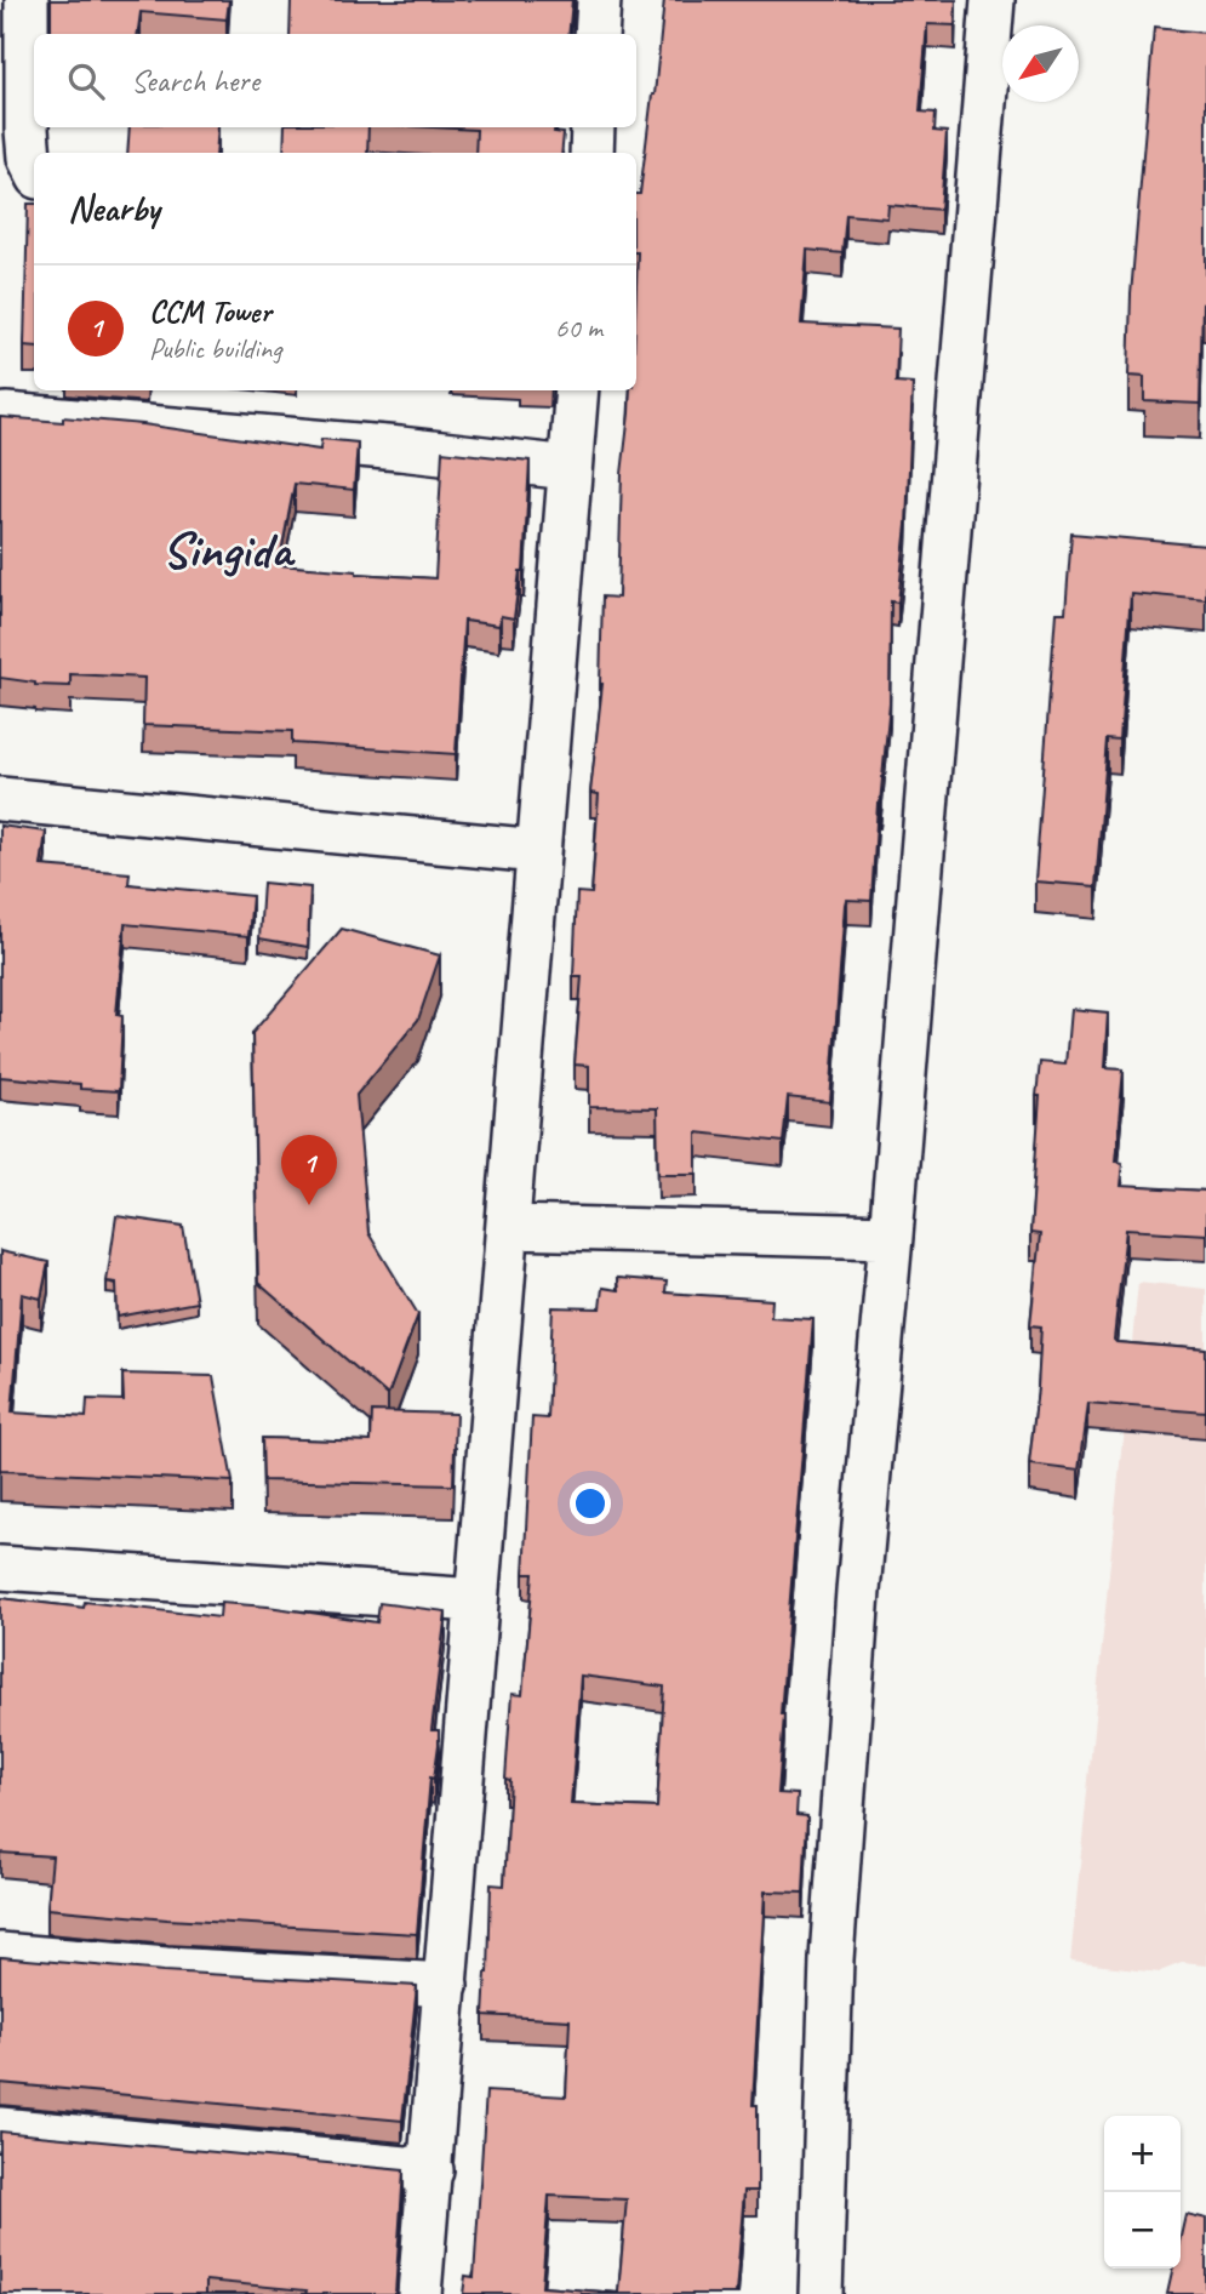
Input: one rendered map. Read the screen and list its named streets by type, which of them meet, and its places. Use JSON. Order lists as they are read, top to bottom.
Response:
{
  "districts": ["Singida"],
  "north": "bottom left",
  "page": {
    "search": "Search here",
    "heading": "Nearby",
    "list": [
      {
        "mark": "1",
        "name": "CCM Tower",
        "note": "Public building",
        "value": "60 m"
      }
    ],
    "pins": "1",
    "map_buttons": ["+", "−"]
  }
}
